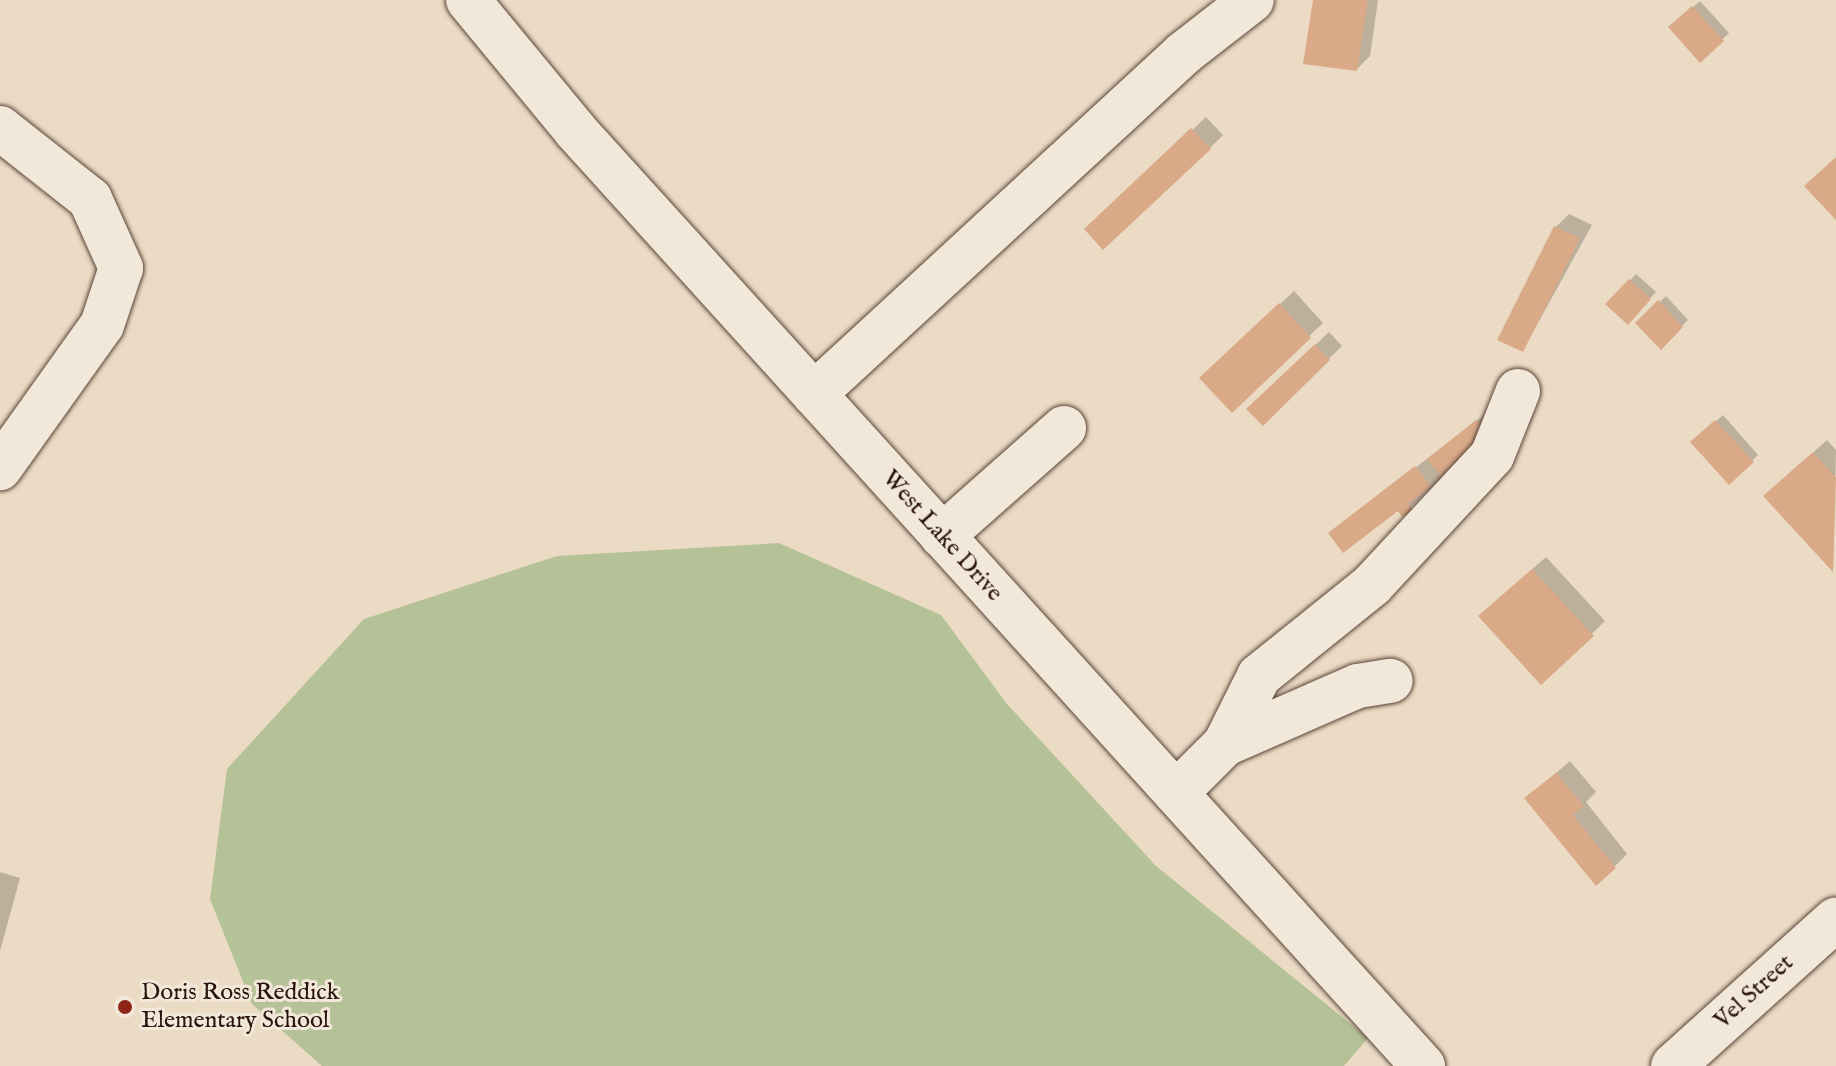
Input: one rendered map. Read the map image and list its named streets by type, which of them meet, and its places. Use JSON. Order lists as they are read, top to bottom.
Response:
{
  "streets": {
    "street": ["West Lake Drive", "Vel Street"]
  },
  "places": ["Doris Ross Reddick Elementary School"]
}
